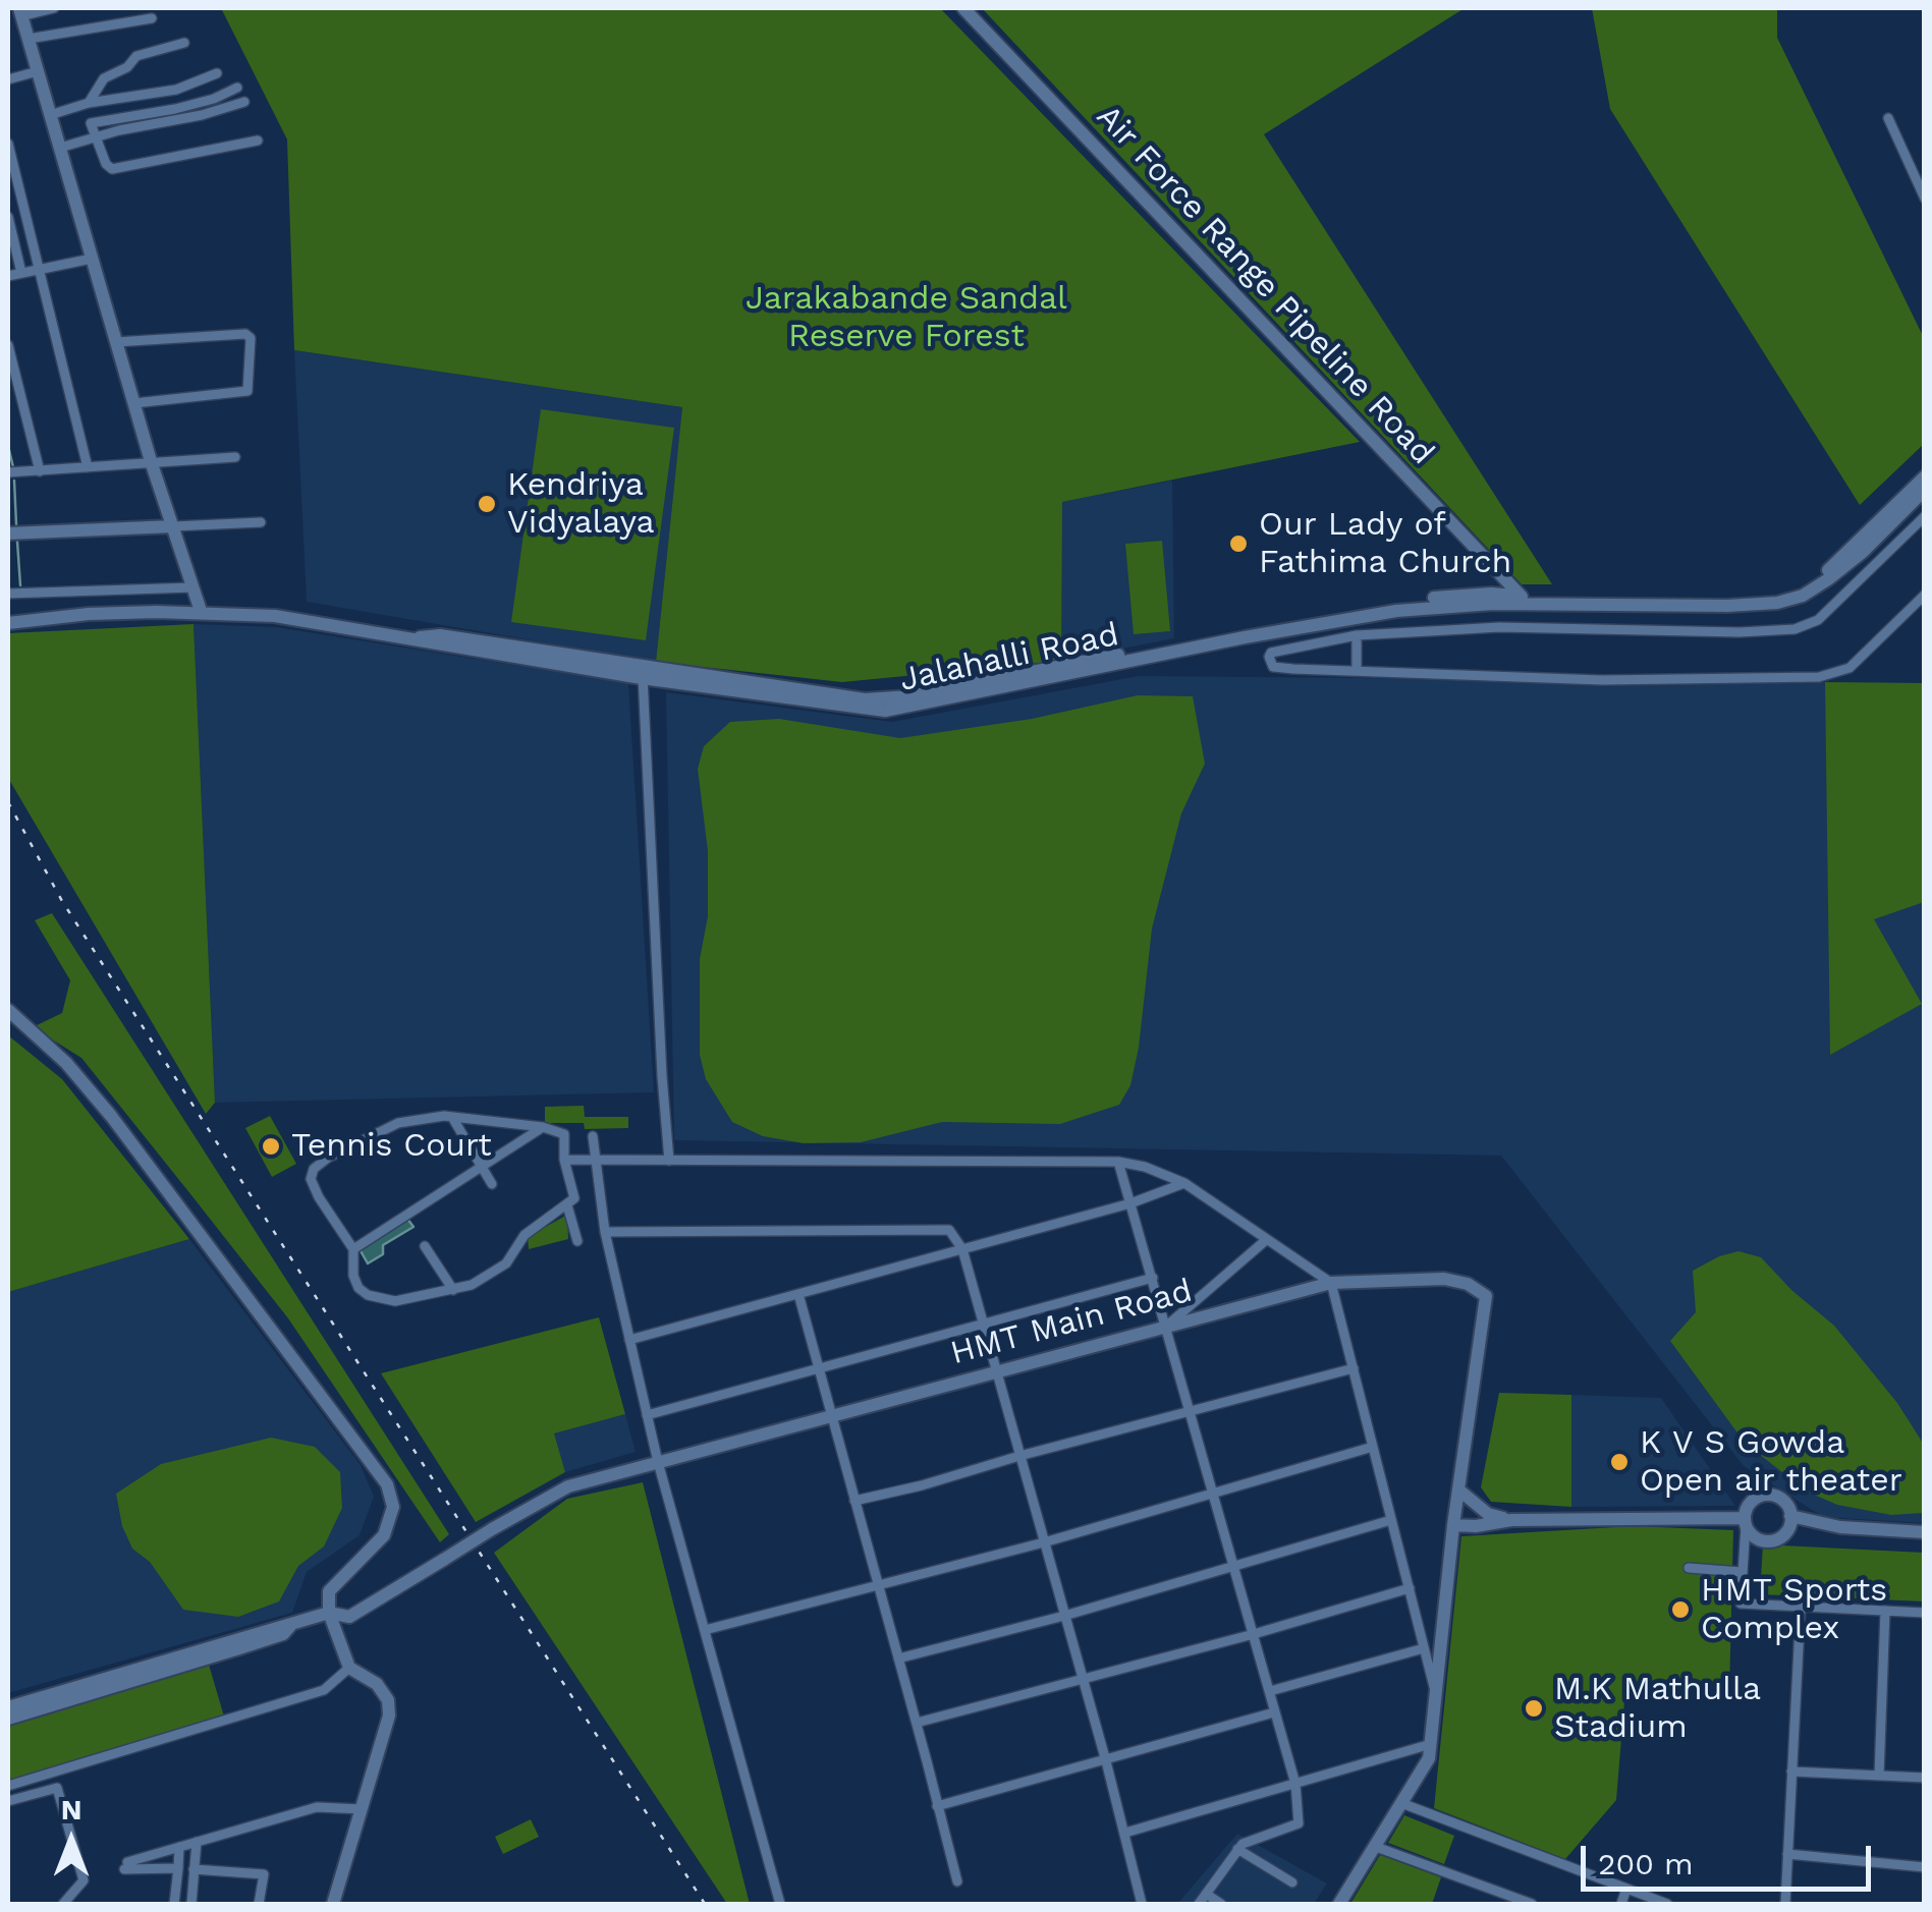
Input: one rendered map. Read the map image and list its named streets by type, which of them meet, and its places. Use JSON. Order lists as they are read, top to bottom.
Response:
{
  "streets": {
    "street": ["Air Force Range Pipeline Road", "Jalahalli Road", "HMT Main Road"]
  },
  "crossings": [
    ["Air Force Range Pipeline Road", "Jalahalli Road"]
  ],
  "parks": ["Jarakabande Sandal Reserve Forest"],
  "places": [
    "Kendriya Vidyalaya",
    "Our Lady of Fathima Church",
    "Tennis Court",
    "K V S Gowda Open air theater",
    "HMT Sports Complex",
    "M.K Mathulla Stadium"
  ],
  "scale_bar": "200 m",
  "north": "top"
}
